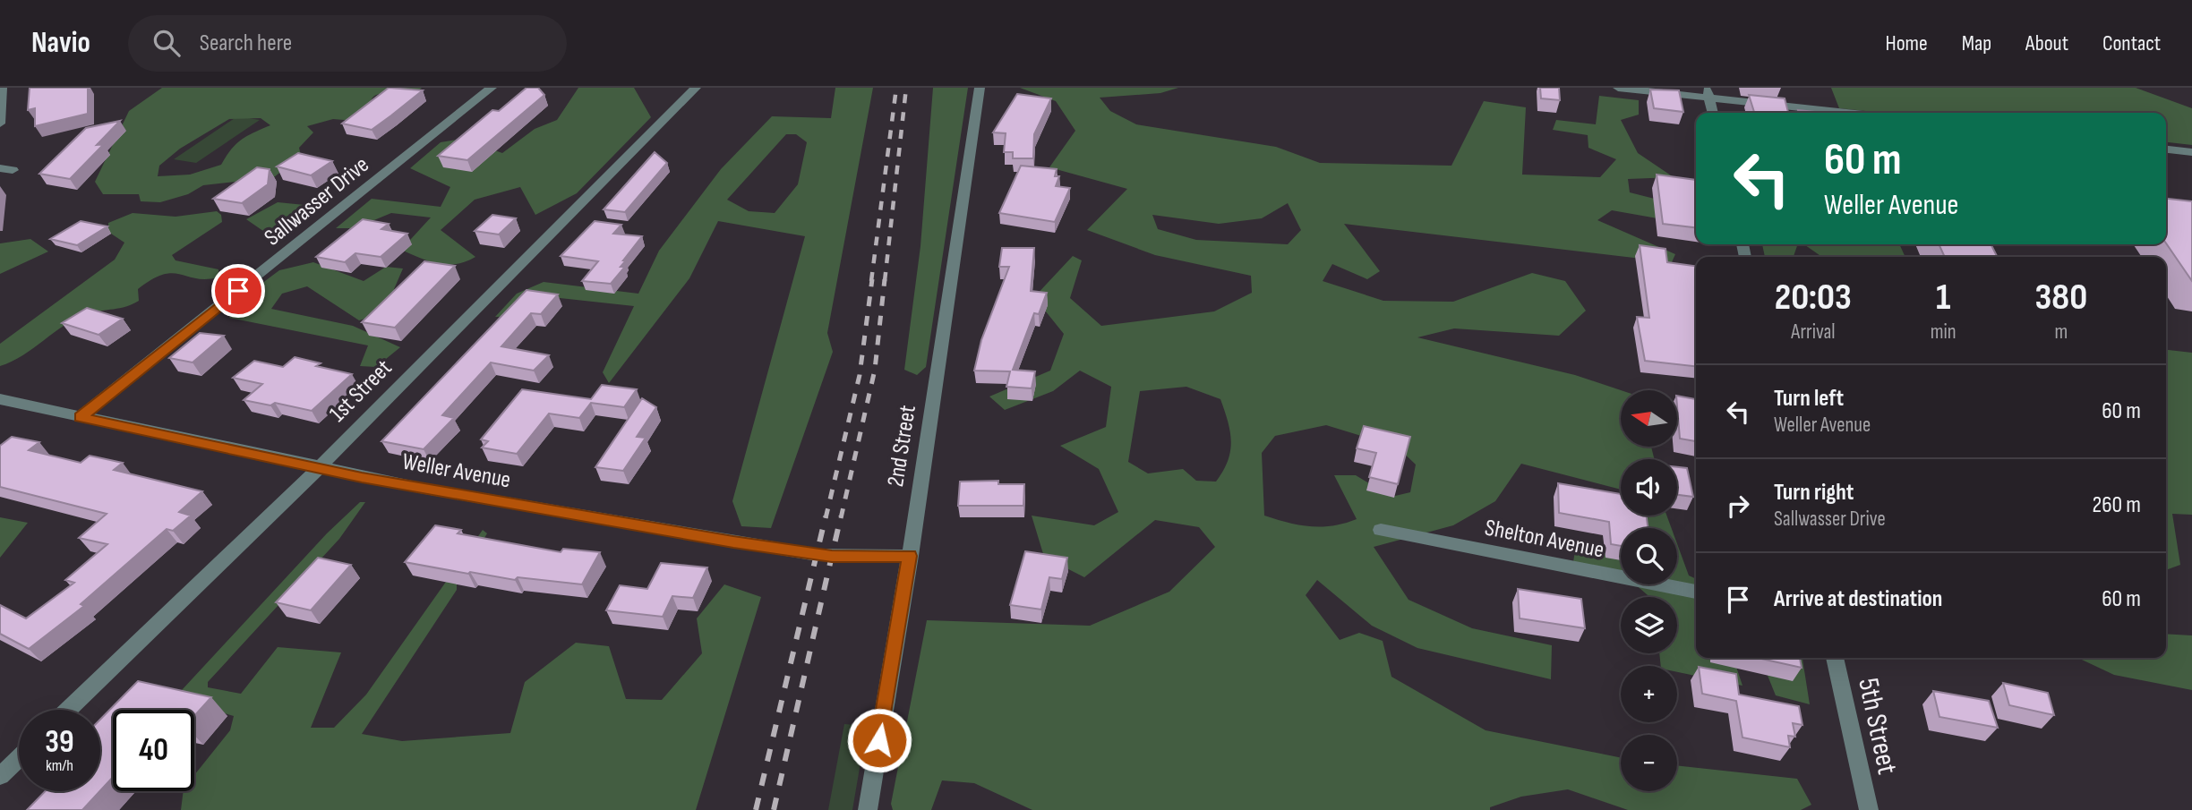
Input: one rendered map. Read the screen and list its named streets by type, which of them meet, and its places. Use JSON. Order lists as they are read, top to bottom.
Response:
{
  "streets": {
    "street": [
      "Sallwasser Drive",
      "1st Street",
      "2nd Street",
      "Weller Avenue",
      "Shelton Avenue",
      "5th Street"
    ]
  },
  "crossings": [
    ["Sallwasser Drive", "Weller Avenue"],
    ["1st Street", "Weller Avenue"],
    ["2nd Street", "Weller Avenue"]
  ],
  "north": "left",
  "page": {
    "header": "Navio",
    "search": "Search here",
    "nav": [
      "Home",
      "Map",
      "About",
      "Contact"
    ],
    "turn": ["60 m", "Weller Avenue"],
    "eta": [
      "20:03",
      "Arrival",
      "1",
      "min",
      "380",
      "m"
    ],
    "list": [
      {
        "name": "Turn left",
        "note": "Weller Avenue",
        "value": "60 m"
      },
      {
        "name": "Turn right",
        "note": "Sallwasser Drive",
        "value": "260 m"
      },
      {
        "name": "Arrive at destination",
        "value": "60 m"
      }
    ],
    "map_buttons": ["+", "−"],
    "speed": "39 km/h",
    "limit": "40"
  }
}
